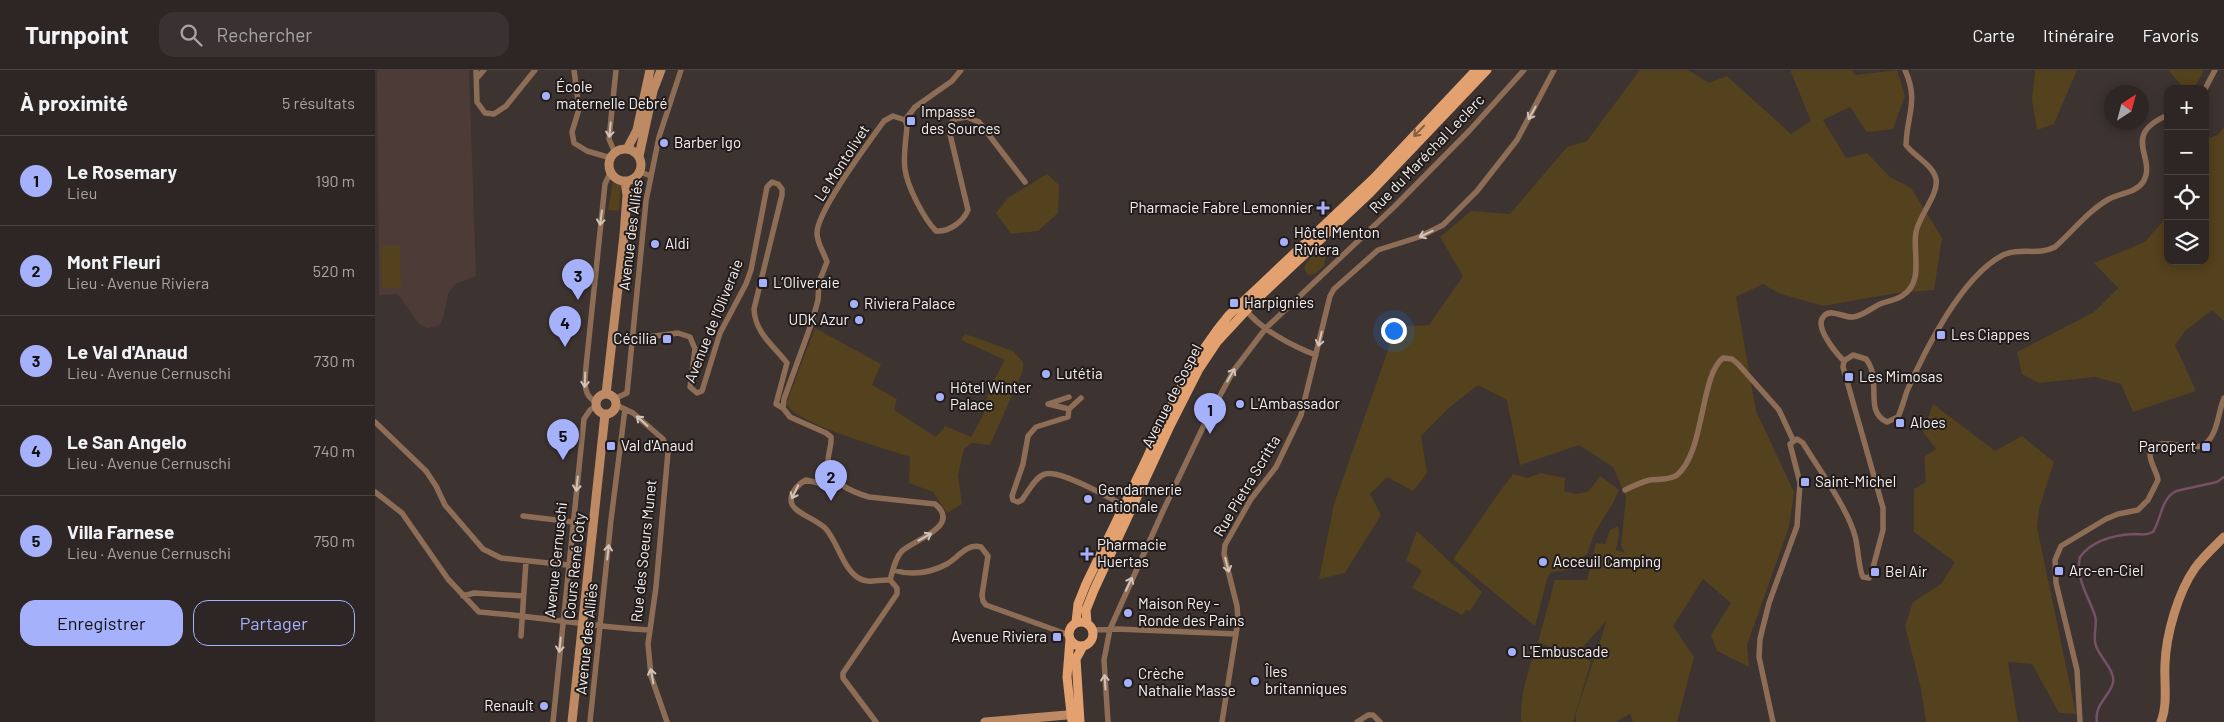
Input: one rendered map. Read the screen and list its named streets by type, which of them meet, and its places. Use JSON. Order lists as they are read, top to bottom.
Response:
{
  "streets": {
    "main road": ["Avenue de Sospel"],
    "street": [
      "Rue du Maréchal Leclerc",
      "Le Montolivet",
      "Avenue des Alliés",
      "Avenue de l'Oliveraie",
      "Rue Pietra Scritta",
      "Rue des Soeurs Munet",
      "Avenue Cernuschi",
      "Cours René Coty"
    ]
  },
  "crossings": [
    ["Le Montolivet", "Avenue de l'Oliveraie"],
    ["Avenue des Alliés", "Avenue de l'Oliveraie"],
    ["Avenue des Alliés", "Rue des Soeurs Munet"],
    ["Avenue des Alliés", "Avenue Cernuschi"],
    ["Avenue des Alliés", "Cours René Coty"],
    ["Rue des Soeurs Munet", "Avenue Cernuschi"],
    ["Rue des Soeurs Munet", "Cours René Coty"],
    ["Avenue Cernuschi", "Cours René Coty"]
  ],
  "one_way": [
    "Rue du Maréchal Leclerc",
    "Rue Pietra Scritta",
    "Rue des Soeurs Munet",
    "Avenue Cernuschi"
  ],
  "places": {
    "other": [
      "École maternelle Debré",
      "Barber Igo",
      "Hôtel Menton Riviera",
      "Aldi",
      "Riviera Palace",
      "UDK Azur",
      "Lutétia",
      "Hôtel Winter Palace",
      "L'Ambassador",
      "Gendarmerie nationale",
      "Acceuil Camping",
      "Maison Rey - Ronde des Pains",
      "L'Embuscade",
      "Îles britanniques",
      "Crèche Nathalie Masse",
      "Renault"
    ],
    "transit": [
      "Impasse des Sources",
      "L’Oliveraie",
      "Harpignies",
      "Les Ciappes",
      "Cécilia",
      "Les Mimosas",
      "Aloes",
      "Val d'Anaud",
      "Paropert",
      "Saint-Michel",
      "Arc-en-Ciel",
      "Bel Air",
      "Avenue Riviera"
    ],
    "health": ["Pharmacie Fabre Lemonnier", "Pharmacie Huertas"]
  },
  "north": "top right",
  "page": {
    "header": "Turnpoint",
    "search": "Rechercher",
    "nav": ["Carte", "Itinéraire", "Favoris"],
    "heading": ["À proximité", "5 résultats"],
    "map_buttons": ["+", "−"],
    "list": [
      {
        "mark": "1",
        "name": "Le Rosemary",
        "note": "Lieu",
        "value": "190 m"
      },
      {
        "mark": "2",
        "name": "Mont Fleuri",
        "note": "Lieu · Avenue Riviera",
        "value": "520 m"
      },
      {
        "mark": "3",
        "name": "Le Val d'Anaud",
        "note": "Lieu · Avenue Cernuschi",
        "value": "730 m"
      },
      {
        "mark": "4",
        "name": "Le San Angelo",
        "note": "Lieu · Avenue Cernuschi",
        "value": "740 m"
      },
      {
        "mark": "5",
        "name": "Villa Farnese",
        "note": "Lieu · Avenue Cernuschi",
        "value": "750 m"
      }
    ],
    "pins": [
      "3",
      "4",
      "1",
      "5",
      "2"
    ],
    "buttons": ["Enregistrer", "Partager"]
  }
}
